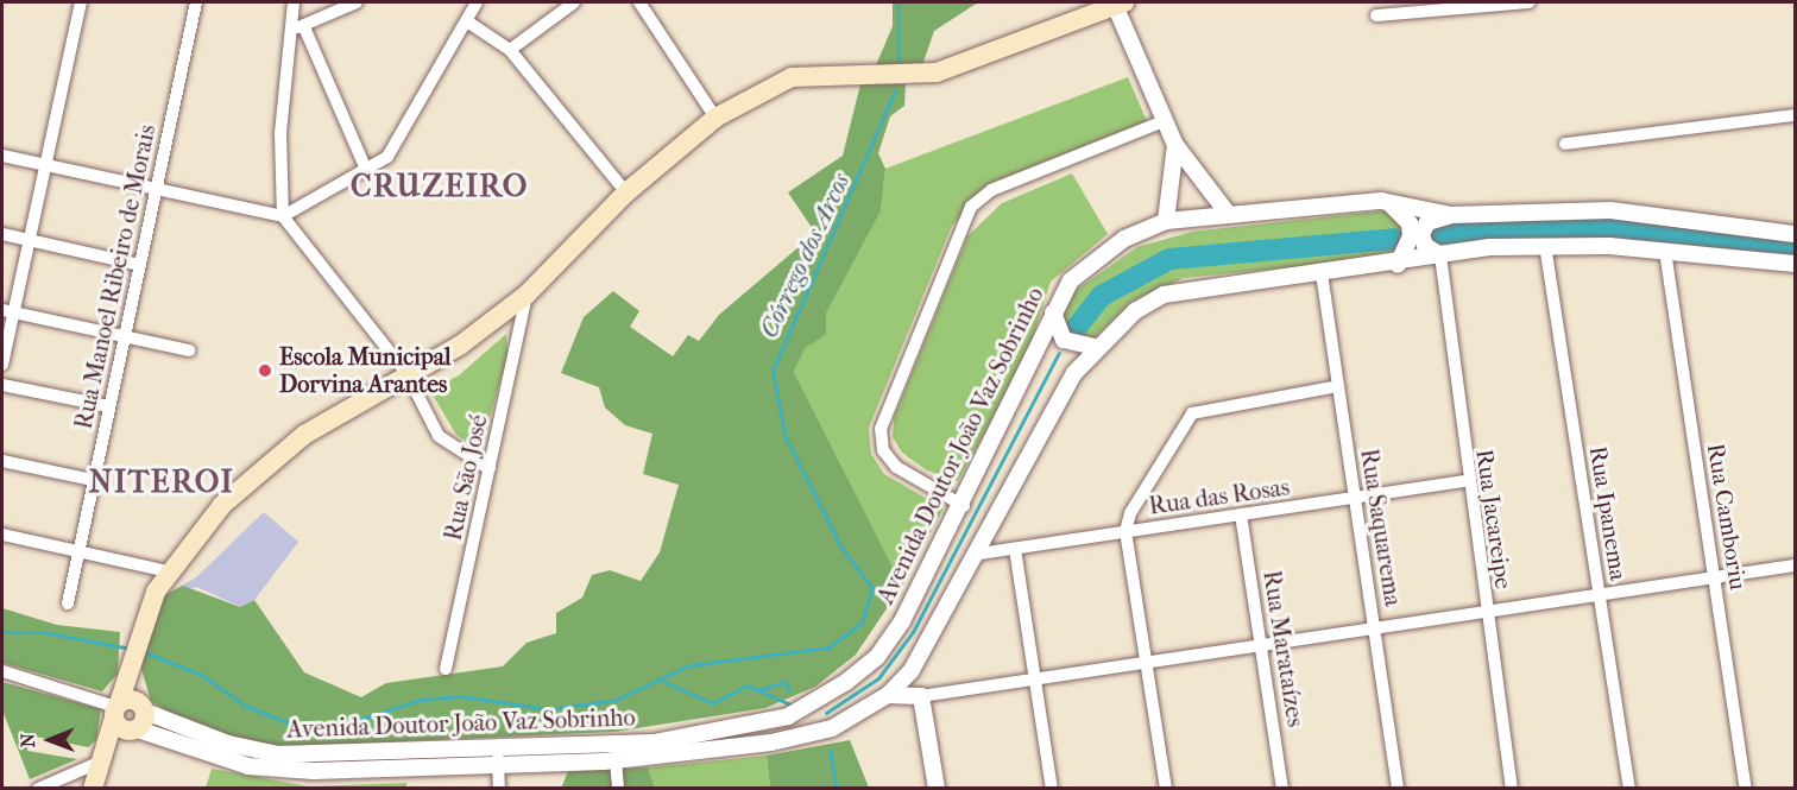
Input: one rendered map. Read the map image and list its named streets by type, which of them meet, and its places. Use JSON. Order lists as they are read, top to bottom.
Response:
{
  "streets": {
    "street": [
      "Rua Manoel Ribeiro de Morais",
      "Avenida Doutor João Vaz Sobrinho",
      "Rua São José",
      "Rua das Rosas",
      "Rua Ipanema",
      "Rua Camboriu",
      "Rua Jacareipe",
      "Rua Saquarema",
      "Rua Marataízes"
    ]
  },
  "crossings": [
    ["Avenida Doutor João Vaz Sobrinho", "Rua das Rosas"],
    ["Avenida Doutor João Vaz Sobrinho", "Rua Ipanema"],
    ["Avenida Doutor João Vaz Sobrinho", "Rua Camboriu"],
    ["Avenida Doutor João Vaz Sobrinho", "Rua Jacareipe"],
    ["Avenida Doutor João Vaz Sobrinho", "Rua Saquarema"],
    ["Rua das Rosas", "Rua Jacareipe"],
    ["Rua das Rosas", "Rua Saquarema"],
    ["Rua das Rosas", "Rua Marataízes"]
  ],
  "districts": ["CRUZEIRO", "NITEROI"],
  "water": ["Córrego dos Arcos"],
  "places": ["Escola Municipal Dorvina Arantes"],
  "north": "left"
}
